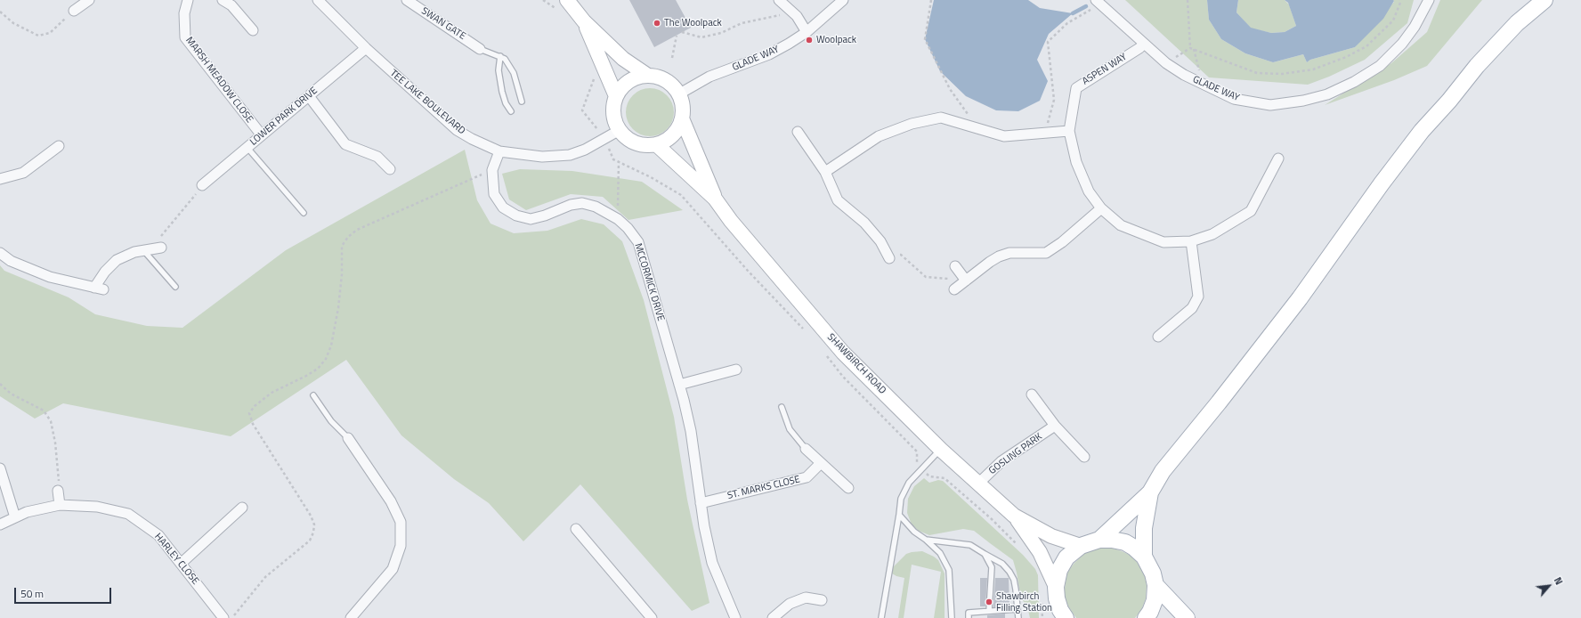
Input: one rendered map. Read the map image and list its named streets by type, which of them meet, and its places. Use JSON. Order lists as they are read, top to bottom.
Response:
{
  "streets": {
    "main road": ["SHAWBIRCH ROAD"],
    "street": [
      "SWAN GATE",
      "GLADE WAY",
      "ASPEN WAY",
      "MARSH MEADOW CLOSE",
      "TEE LAKE BOULEVARD",
      "LOWER PARK DRIVE",
      "MCCORMICK DRIVE",
      "GOSLING PARK",
      "ST. MARKS CLOSE",
      "HARLEY CLOSE"
    ]
  },
  "crossings": [
    ["GLADE WAY", "ASPEN WAY"],
    ["GLADE WAY", "TEE LAKE BOULEVARD"],
    ["GLADE WAY", "SHAWBIRCH ROAD"],
    ["MARSH MEADOW CLOSE", "LOWER PARK DRIVE"],
    ["TEE LAKE BOULEVARD", "LOWER PARK DRIVE"],
    ["TEE LAKE BOULEVARD", "MCCORMICK DRIVE"],
    ["TEE LAKE BOULEVARD", "SHAWBIRCH ROAD"],
    ["MCCORMICK DRIVE", "ST. MARKS CLOSE"],
    ["SHAWBIRCH ROAD", "GOSLING PARK"]
  ],
  "places": ["The Woolpack", "Woolpack", "Shawbirch Filling Station"],
  "scale_bar": "50 m",
  "north": "top right"
}
